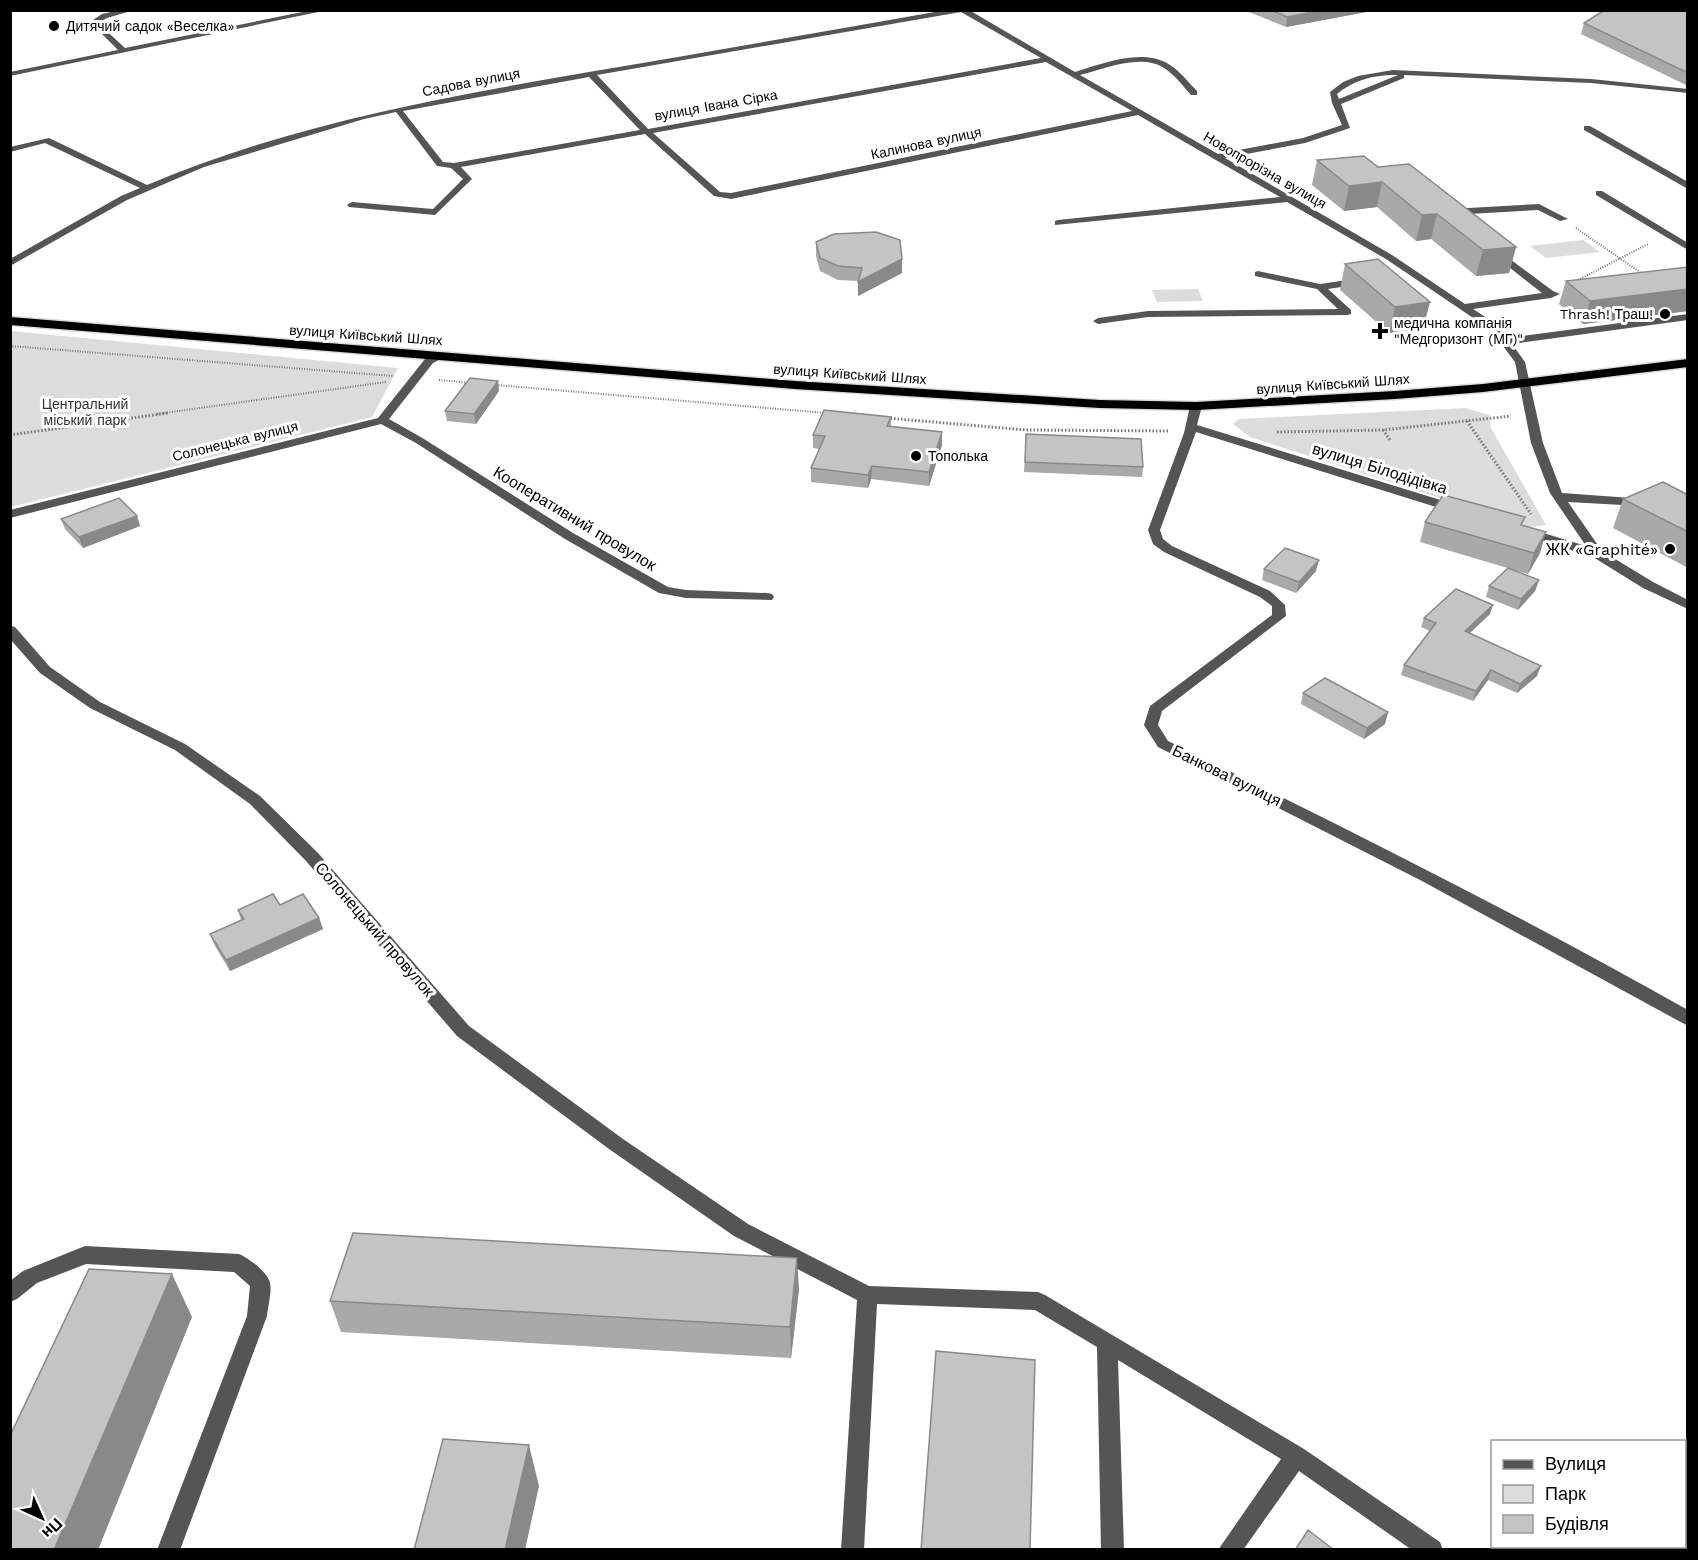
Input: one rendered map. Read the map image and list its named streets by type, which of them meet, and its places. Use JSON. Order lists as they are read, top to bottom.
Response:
{
  "streets": {
    "highway": ["вулиця Київський Шлях"],
    "street": [
      "Садова вулиця",
      "вулиця Івана Сірка",
      "Калинова вулиця",
      "Новопрорізна вулиця",
      "Солонецька вулиця",
      "вулиця Білодідівка",
      "Кооперативний провулок",
      "Банкова вулиця",
      "Солонецький провулок"
    ]
  },
  "crossings": [
    ["Садова вулиця", "Новопрорізна вулиця"],
    ["вулиця Івана Сірка", "Калинова вулиця"],
    ["вулиця Івана Сірка", "Новопрорізна вулиця"],
    ["Калинова вулиця", "Новопрорізна вулиця"],
    ["Новопрорізна вулиця", "вулиця Київський Шлях"],
    ["вулиця Київський Шлях", "Банкова вулиця"],
    ["Солонецька вулиця", "Кооперативний провулок"],
    ["вулиця Білодідівка", "Банкова вулиця"]
  ],
  "parks": ["Центральний міський парк"],
  "places": {
    "other": [
      "Дитячий садок «Веселка»",
      "Thrash! Траш!",
      "Тополька",
      "ЖК «Graphité»"
    ],
    "health": ["медична компанія \"Медгоризонт (МГ)\""]
  },
  "legend": ["Вулиця", "Парк", "Будівля"],
  "north": "bottom right"
}
